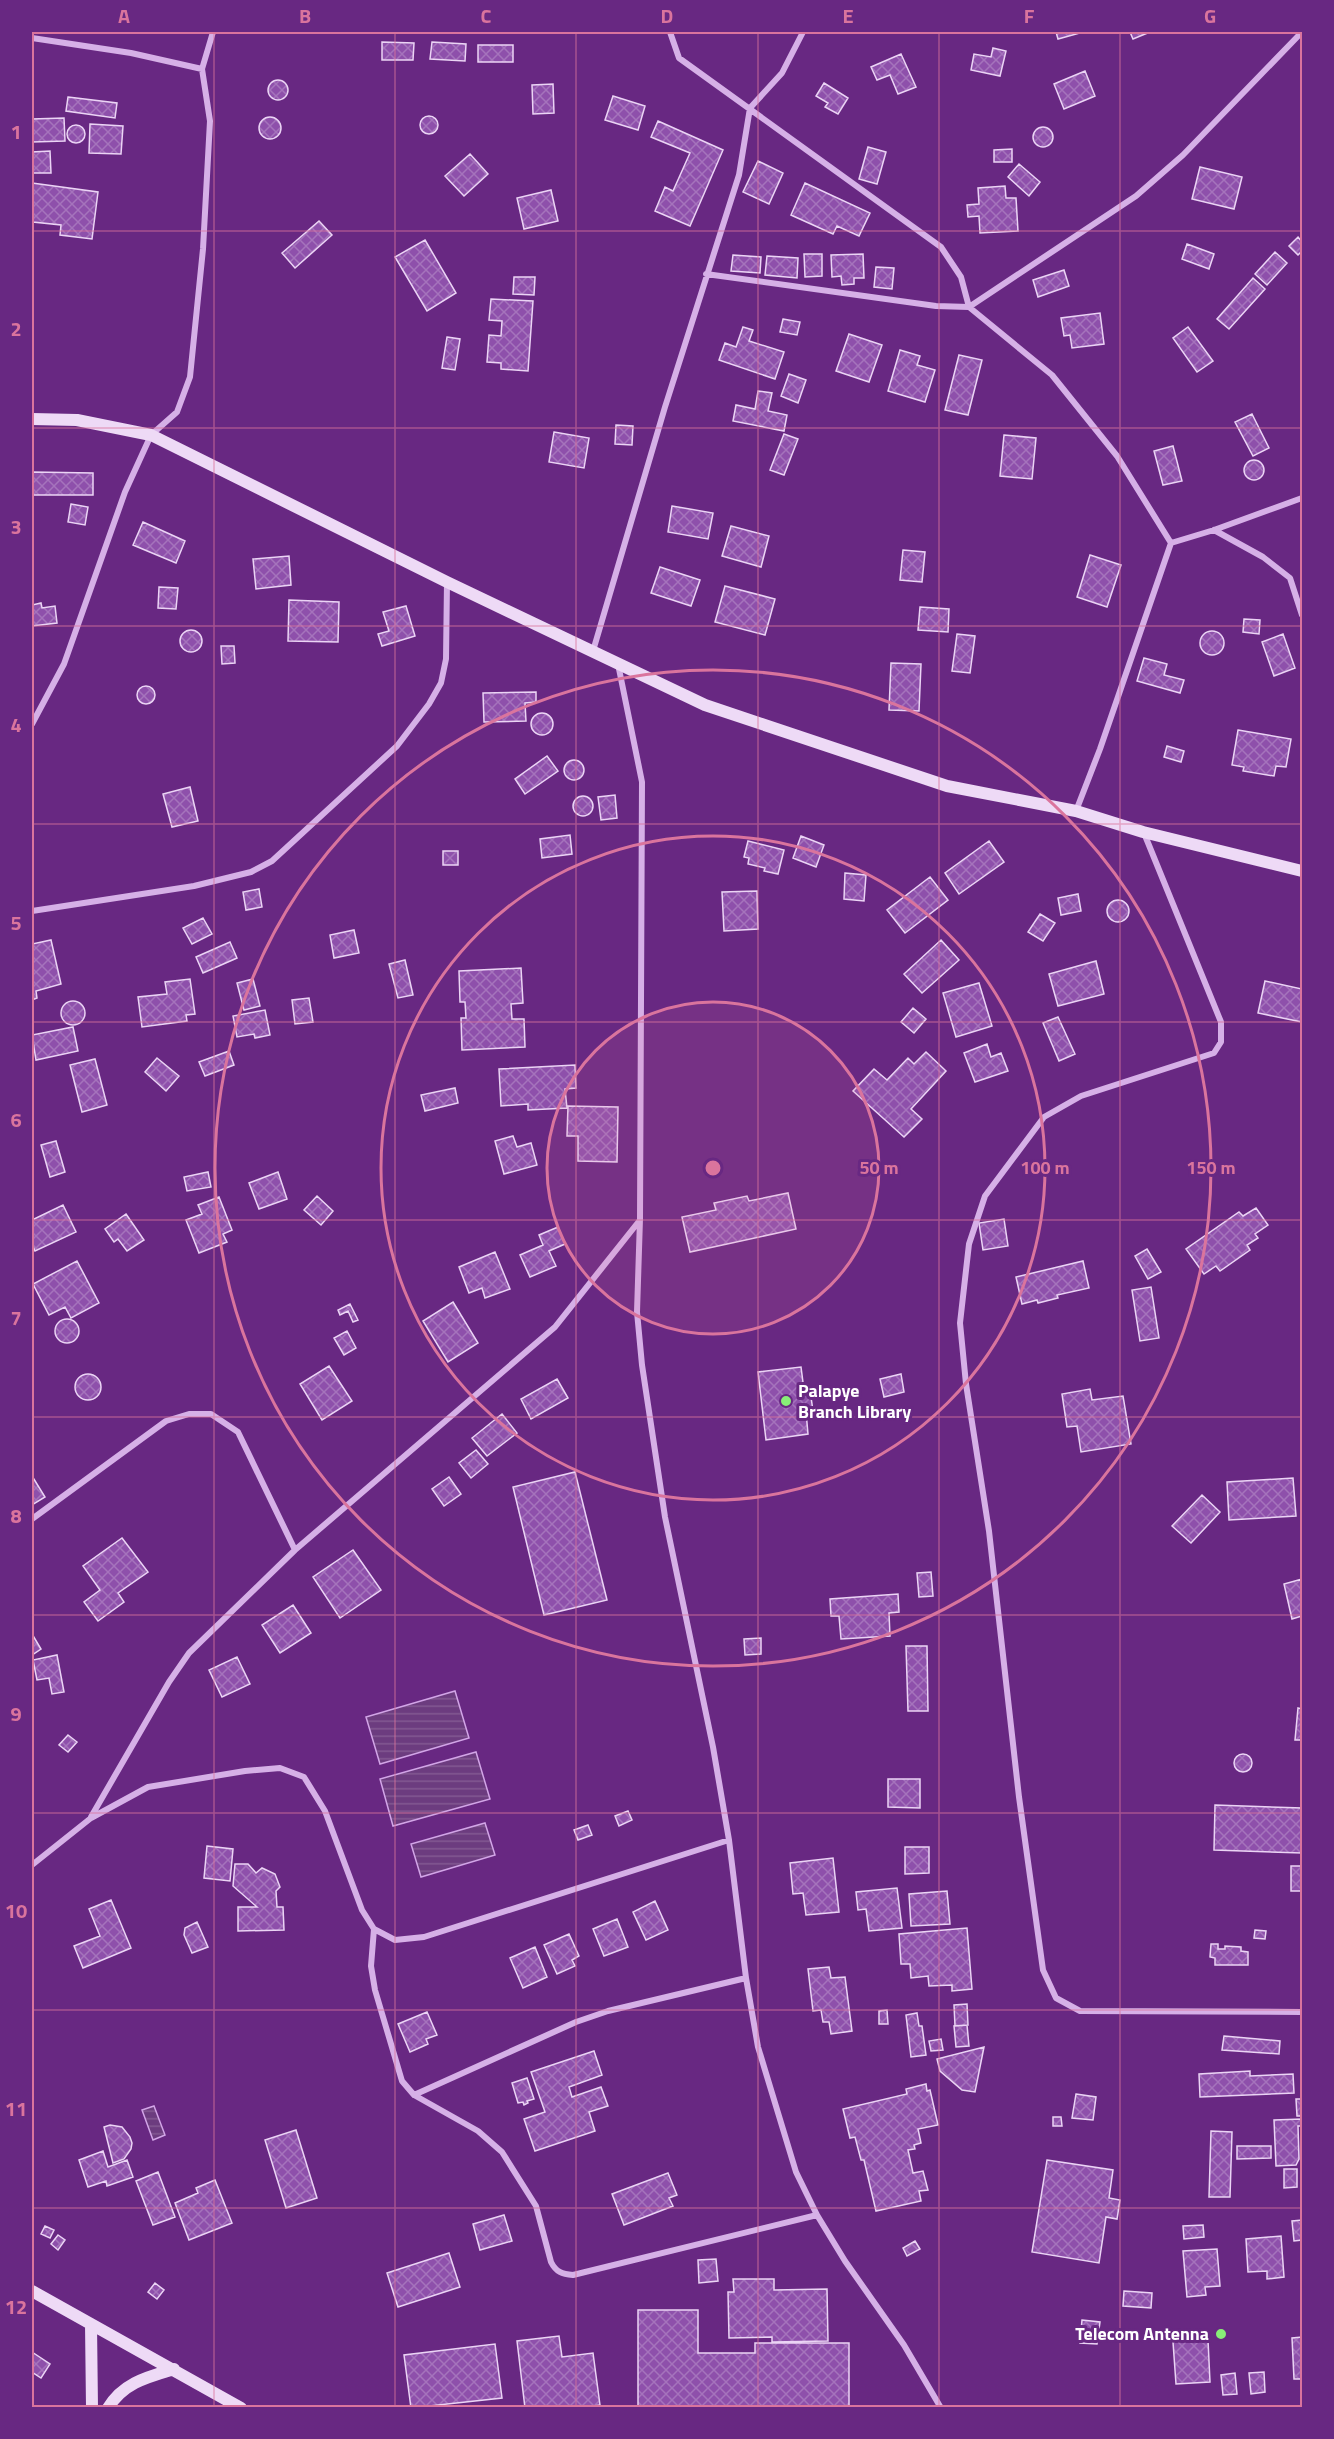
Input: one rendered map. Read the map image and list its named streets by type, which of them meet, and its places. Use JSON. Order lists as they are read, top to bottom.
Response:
{
  "places": ["Palapye Branch Library", "Telecom Antenna"],
  "grid": {
    "columns": [
      "A",
      "B",
      "C",
      "D",
      "E",
      "F",
      "G"
    ],
    "rows": [
      "1",
      "2",
      "3",
      "4",
      "5",
      "6",
      "7",
      "8",
      "9",
      "10",
      "11",
      "12"
    ]
  },
  "rings": ["50 m", "100 m", "150 m"]
}
